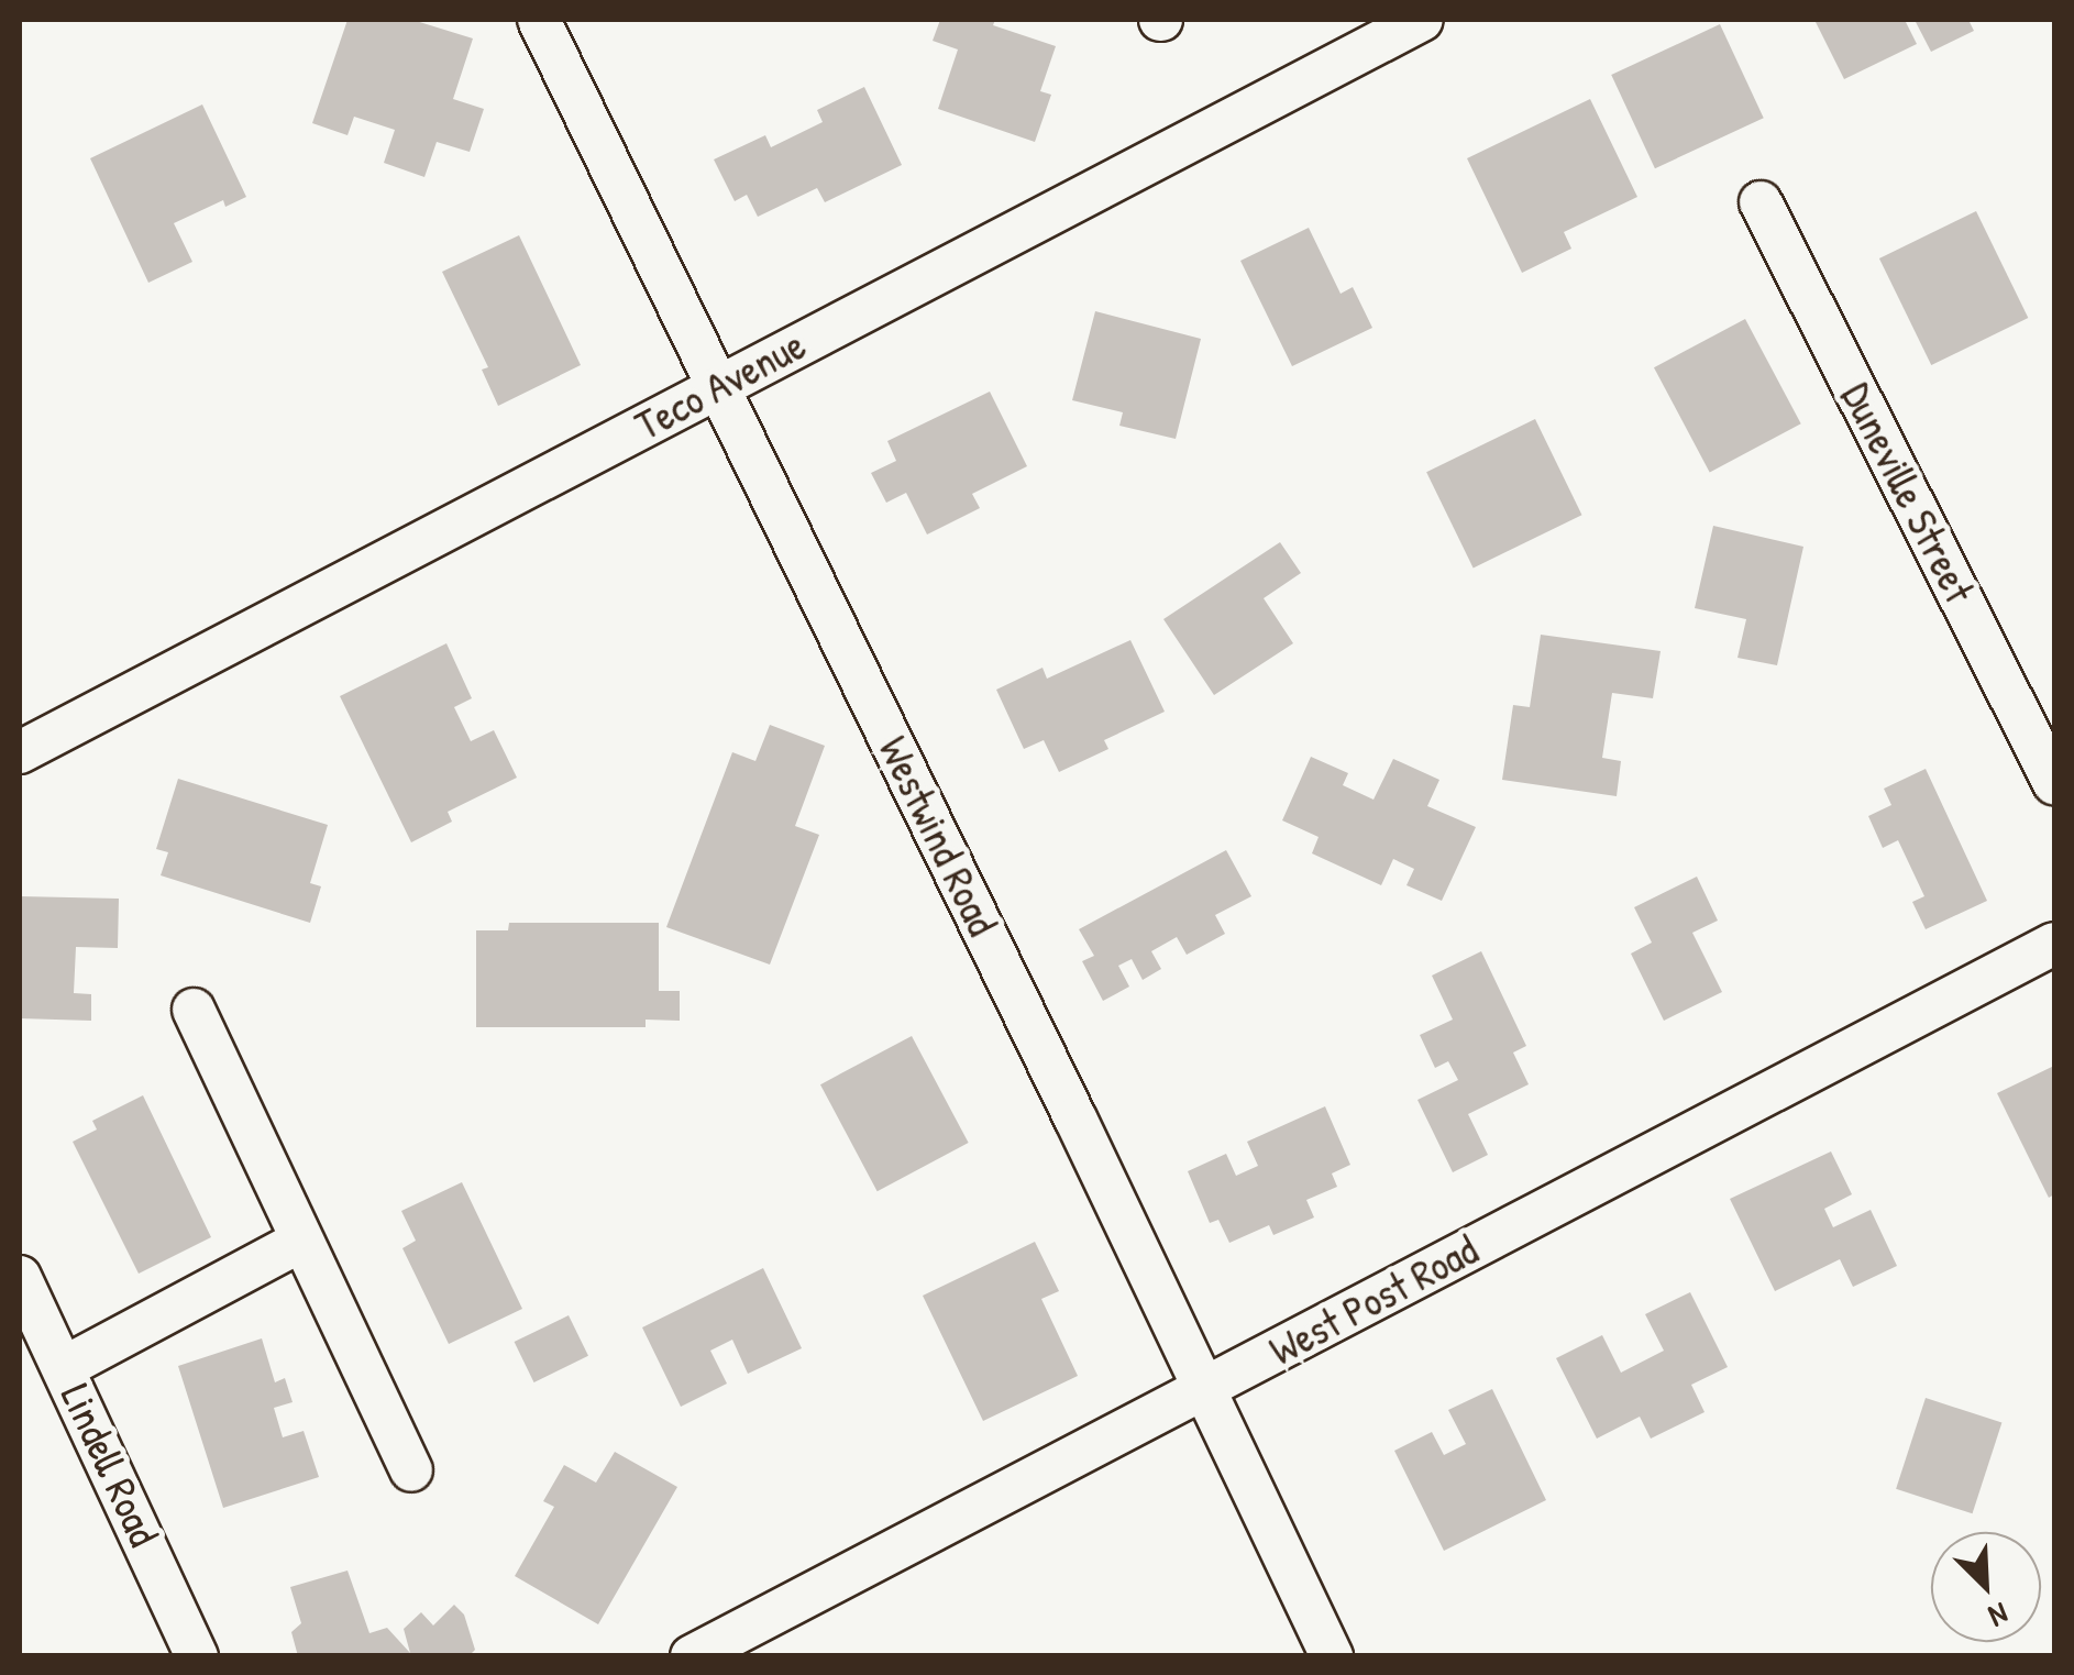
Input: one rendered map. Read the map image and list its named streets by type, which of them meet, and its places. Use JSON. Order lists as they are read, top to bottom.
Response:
{
  "streets": {
    "street": [
      "Teco Avenue",
      "Duneville Street",
      "Westwind Road",
      "West Post Road",
      "Lindell Road"
    ]
  },
  "crossings": [
    ["Teco Avenue", "Westwind Road"],
    ["Westwind Road", "West Post Road"]
  ],
  "north": "bottom right"
}
